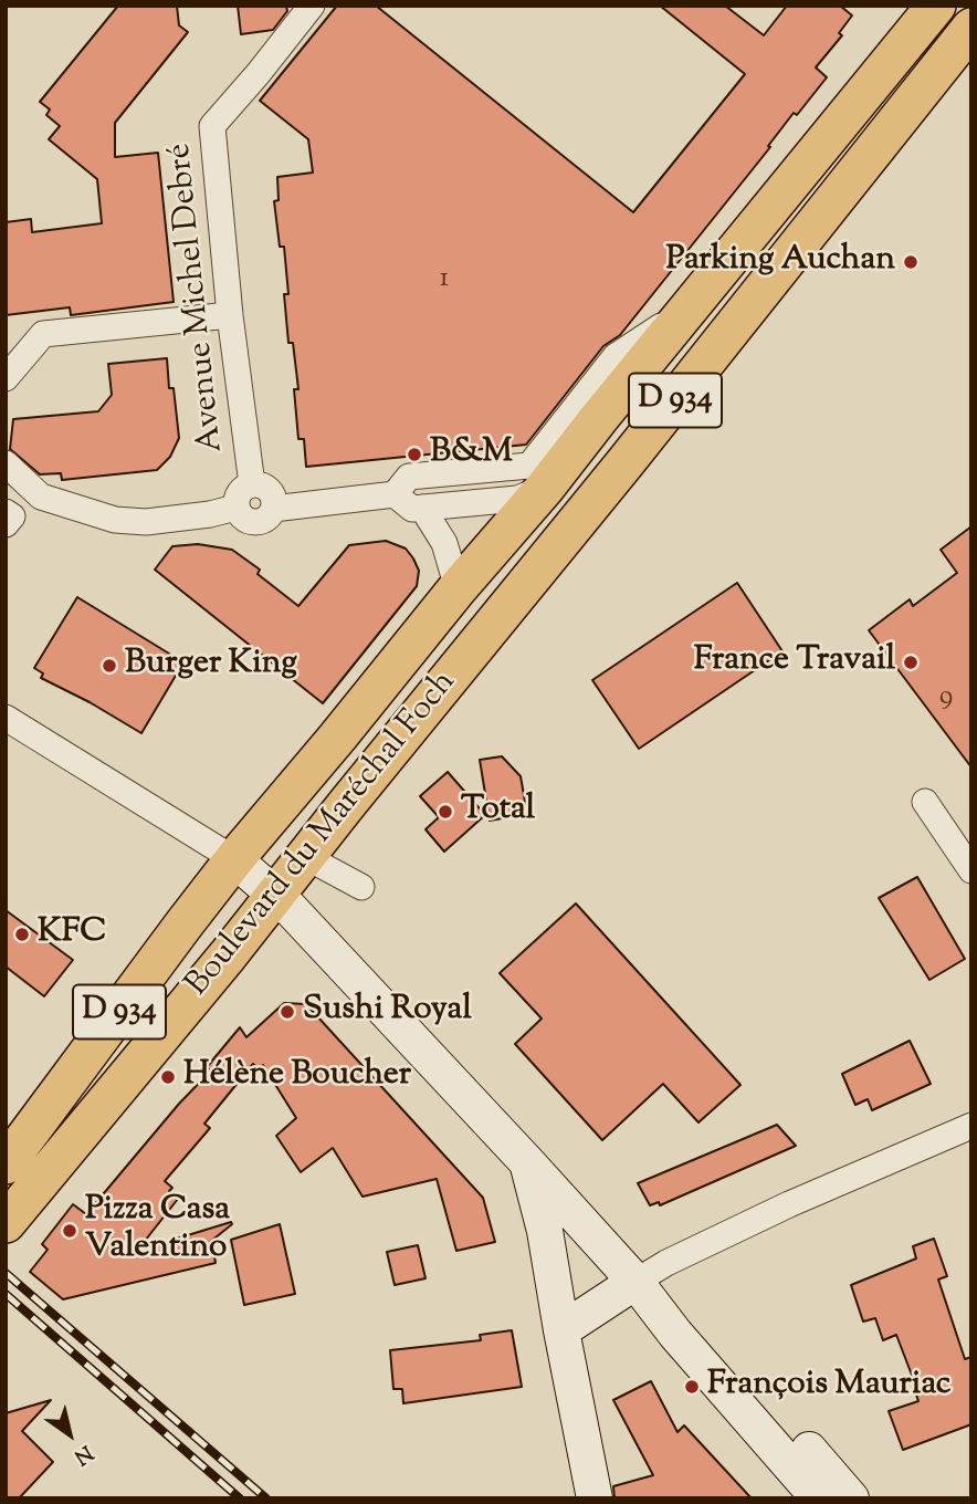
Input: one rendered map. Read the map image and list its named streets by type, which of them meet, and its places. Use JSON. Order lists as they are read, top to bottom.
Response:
{
  "streets": {
    "main road": ["D 934", "Boulevard du Maréchal Foch"],
    "street": ["Avenue Michel Debré"]
  },
  "places": [
    "Parking Auchan",
    "B&M",
    "France Travail",
    "Burger King",
    "Total",
    "KFC",
    "Sushi Royal",
    "Hélène Boucher",
    "Pizza Casa Valentino",
    "François Mauriac"
  ],
  "house_numbers": ["1", "9"],
  "north": "bottom right"
}
